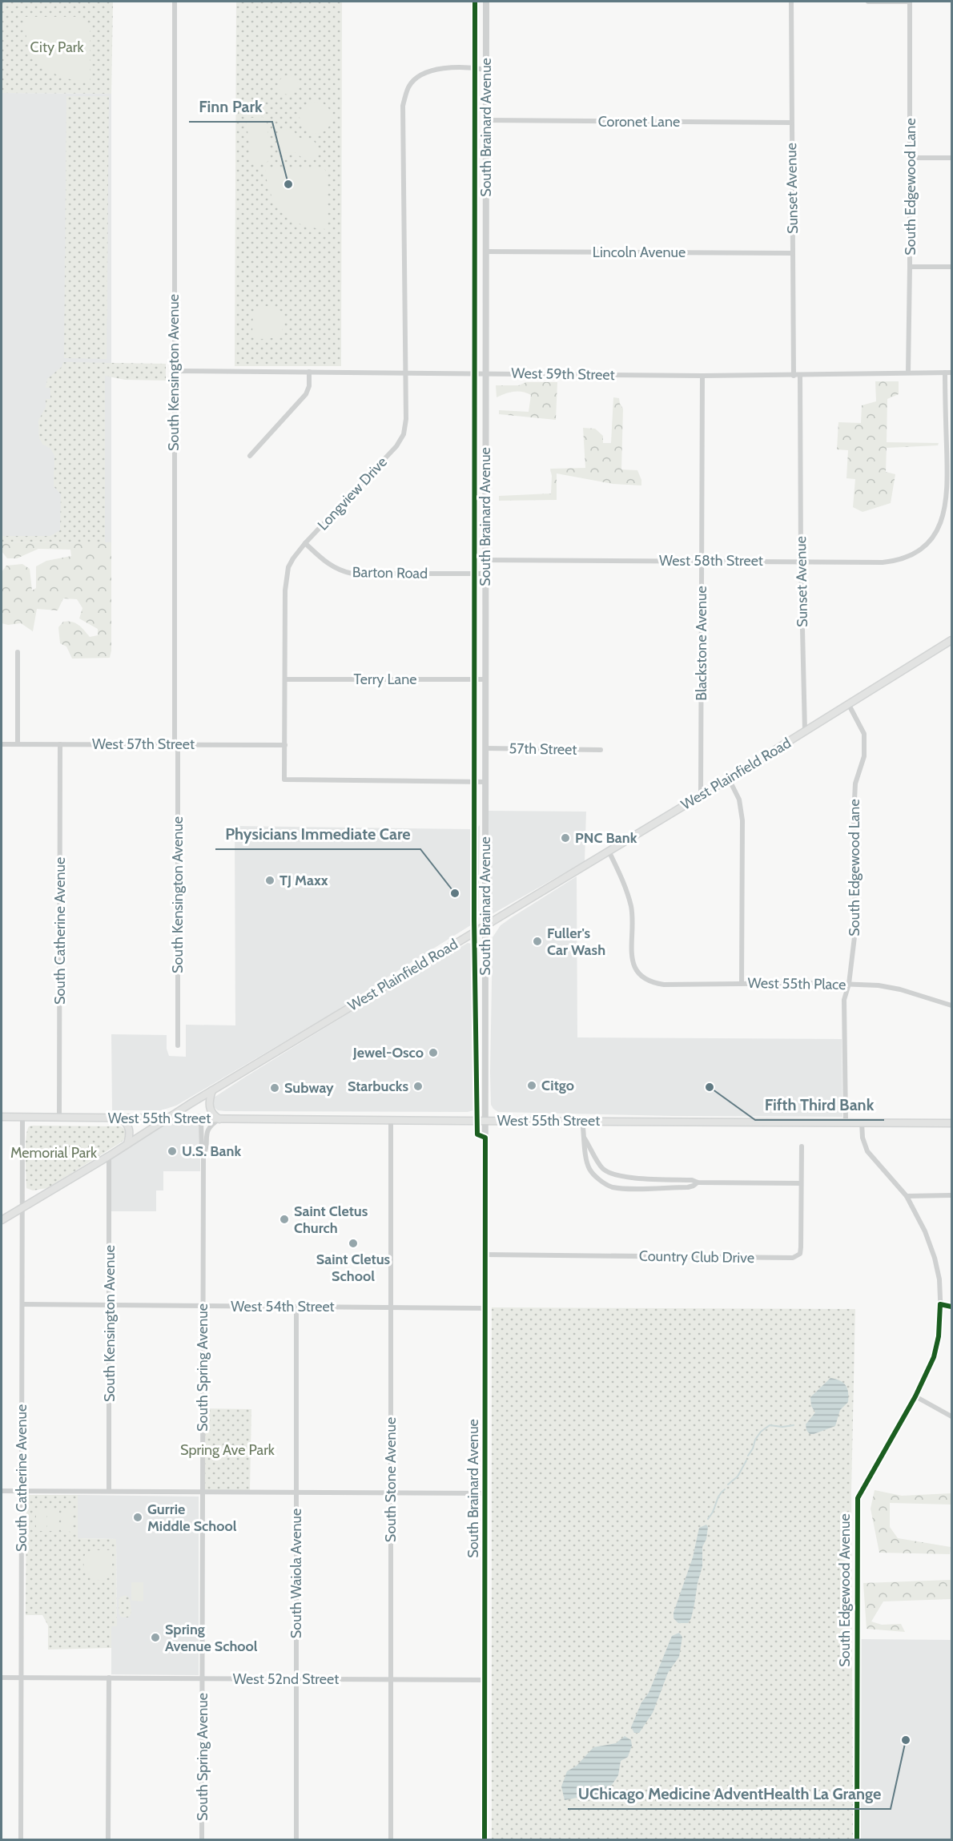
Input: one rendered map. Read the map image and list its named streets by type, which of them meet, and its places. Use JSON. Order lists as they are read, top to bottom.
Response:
{
  "streets": {
    "main road": ["West Plainfield Road", "West 55th Street"],
    "street": [
      "Coronet Lane",
      "South Brainard Avenue",
      "South Edgewood Lane",
      "Sunset Avenue",
      "Lincoln Avenue",
      "South Kensington Avenue",
      "West 59th Street",
      "Longview Drive",
      "West 58th Street",
      "Barton Road",
      "Blackstone Avenue",
      "Terry Lane",
      "West 57th Street",
      "57th Street",
      "South Catherine Avenue",
      "West 55th Place",
      "Country Club Drive",
      "West 54th Street",
      "South Spring Avenue",
      "South Stone Avenue",
      "South Waiola Avenue",
      "South Edgewood Avenue",
      "West 52nd Street"
    ]
  },
  "crossings": [
    ["Coronet Lane", "South Brainard Avenue"],
    ["Coronet Lane", "Sunset Avenue"],
    ["South Brainard Avenue", "Lincoln Avenue"],
    ["South Brainard Avenue", "West 59th Street"],
    ["South Brainard Avenue", "Longview Drive"],
    ["South Brainard Avenue", "West 58th Street"],
    ["South Brainard Avenue", "Barton Road"],
    ["South Brainard Avenue", "Terry Lane"],
    ["South Brainard Avenue", "57th Street"],
    ["South Brainard Avenue", "West Plainfield Road"],
    ["South Brainard Avenue", "West 55th Street"],
    ["South Brainard Avenue", "Country Club Drive"],
    ["South Brainard Avenue", "West 54th Street"],
    ["South Brainard Avenue", "West 52nd Street"],
    ["South Edgewood Lane", "West 59th Street"],
    ["South Edgewood Lane", "West Plainfield Road"],
    ["South Edgewood Lane", "West 55th Place"],
    ["South Edgewood Lane", "West 55th Street"],
    ["Sunset Avenue", "Lincoln Avenue"],
    ["Sunset Avenue", "West 59th Street"],
    ["Sunset Avenue", "West 58th Street"],
    ["Sunset Avenue", "West Plainfield Road"],
    ["South Kensington Avenue", "West 59th Street"],
    ["South Kensington Avenue", "West 57th Street"],
    ["South Kensington Avenue", "West Plainfield Road"],
    ["South Kensington Avenue", "West 54th Street"],
    ["West 59th Street", "Longview Drive"],
    ["West 59th Street", "West 58th Street"],
    ["West 59th Street", "Blackstone Avenue"],
    ["Longview Drive", "Barton Road"],
    ["Longview Drive", "Terry Lane"],
    ["Longview Drive", "West 57th Street"],
    ["West 58th Street", "Blackstone Avenue"],
    ["Blackstone Avenue", "West Plainfield Road"],
    ["West 57th Street", "South Catherine Avenue"],
    ["West Plainfield Road", "South Catherine Avenue"],
    ["West Plainfield Road", "West 55th Place"],
    ["West Plainfield Road", "West 55th Street"],
    ["South Catherine Avenue", "West 55th Street"],
    ["South Catherine Avenue", "West 54th Street"],
    ["South Catherine Avenue", "West 52nd Street"],
    ["West 55th Street", "South Spring Avenue"],
    ["West 55th Street", "South Stone Avenue"],
    ["West 54th Street", "South Spring Avenue"],
    ["West 54th Street", "South Stone Avenue"],
    ["West 54th Street", "South Waiola Avenue"],
    ["South Spring Avenue", "West 52nd Street"],
    ["South Stone Avenue", "West 52nd Street"],
    ["South Waiola Avenue", "West 52nd Street"]
  ],
  "parks": ["City Park", "Memorial Park", "Spring Ave Park"],
  "places": [
    "Finn Park",
    "PNC Bank",
    "TJ Maxx",
    "Physicians Immediate Care",
    "Fuller's Car Wash",
    "Jewel-Osco",
    "Citgo",
    "Starbucks",
    "Fifth Third Bank",
    "Subway",
    "U.S. Bank",
    "Saint Cletus Church",
    "Saint Cletus School",
    "Gurrie Middle School",
    "Spring Avenue School",
    "UChicago Medicine AdventHealth La Grange"
  ]
}
